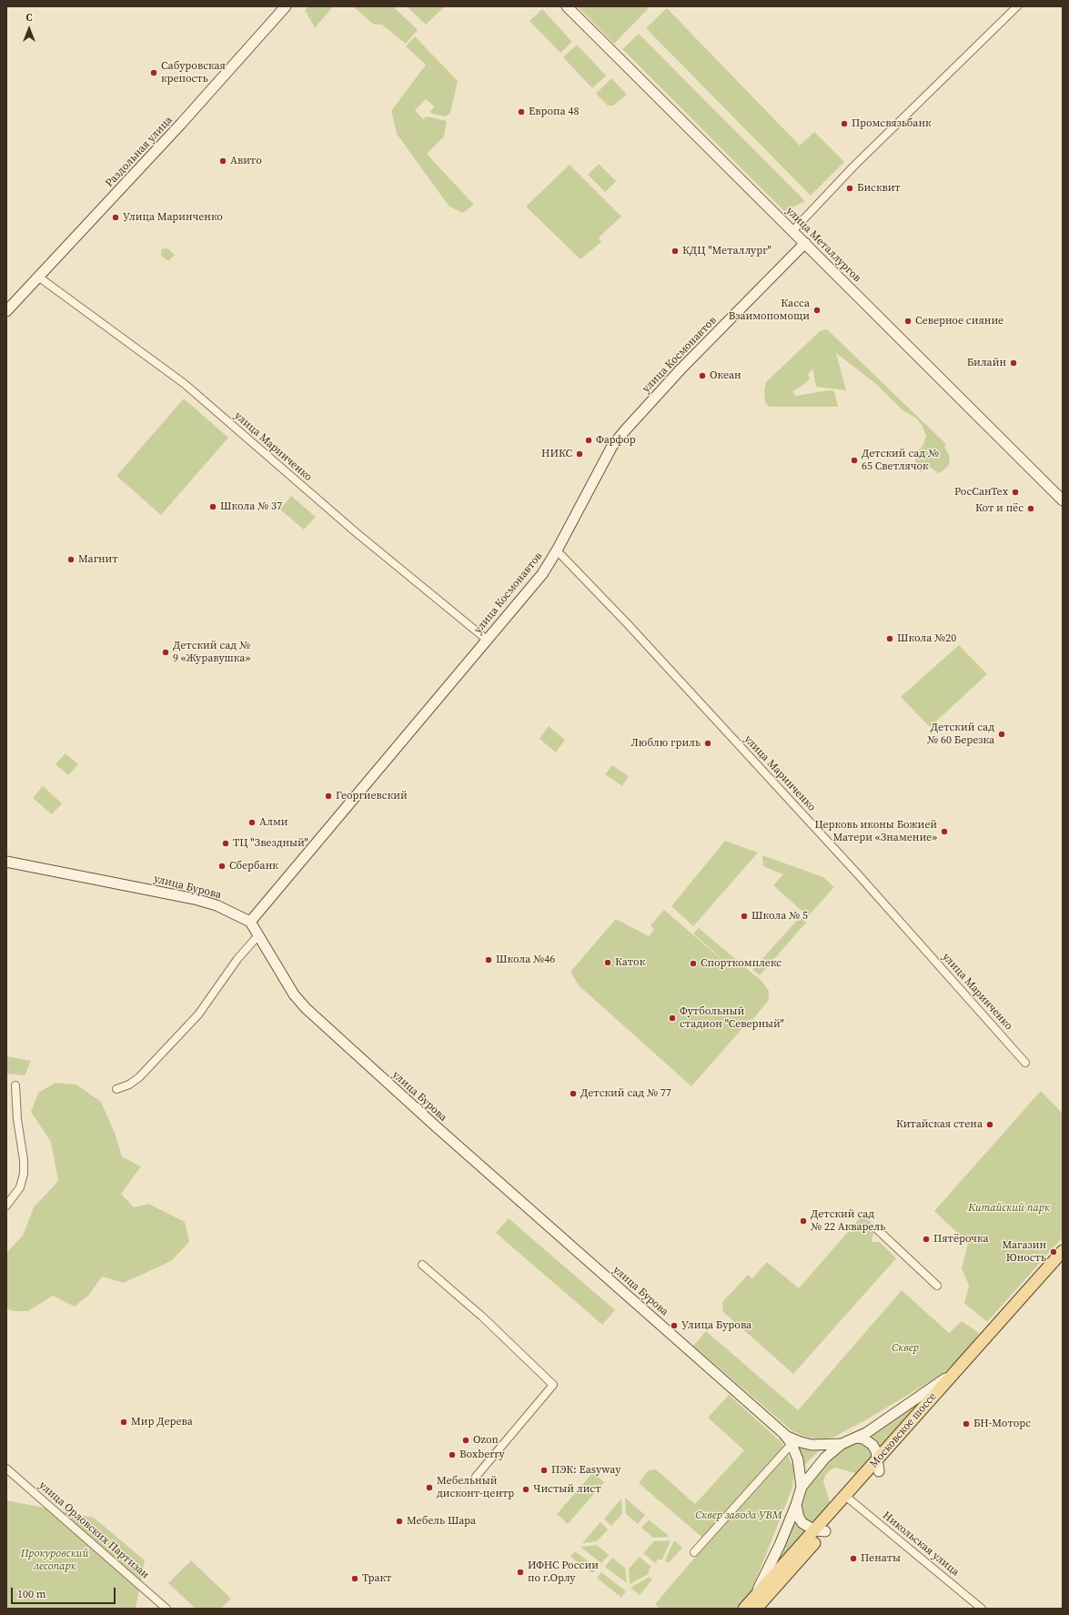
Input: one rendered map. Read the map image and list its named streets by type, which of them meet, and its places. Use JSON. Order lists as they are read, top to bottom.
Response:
{
  "streets": {
    "main road": [
      "Раздольная улица",
      "улица Металлургов",
      "улица Космонавтов",
      "улица Бурова",
      "Московское шоссе"
    ],
    "street": ["улица Маринченко", "улица Орловских Партизан", "Никольская улица"]
  },
  "crossings": [
    ["Раздольная улица", "улица Маринченко"],
    ["улица Металлургов", "улица Космонавтов"],
    ["улица Космонавтов", "улица Маринченко"],
    ["улица Космонавтов", "улица Бурова"],
    ["Московское шоссе", "Никольская улица"]
  ],
  "parks": [
    "Китайский парк",
    "Сквер",
    "Сквер завода УВМ",
    "Прокуровский лесопарк"
  ],
  "places": [
    "Сабуровская крепость",
    "Европа 48",
    "Промсвязьбанк",
    "Авито",
    "Бисквит",
    "Улица Маринченко",
    "КДЦ \"Металлург\"",
    "Касса Взаимопомощи",
    "Северное сияние",
    "Билайн",
    "Океан",
    "Фарфор",
    "НИКС",
    "Детский сад № 65 Светлячок",
    "РосСанТех",
    "Школа № 37",
    "Кот и пёс",
    "Магнит",
    "Школа №20",
    "Детский сад № 9 «Журавушка»",
    "Детский сад № 60 Березка",
    "Люблю гриль",
    "Георгиевский",
    "Алми",
    "Церковь иконы Божией Матери «Знамение»",
    "ТЦ \"Звездный\"",
    "Сбербанк",
    "Школа № 5",
    "Школа №46",
    "Каток",
    "Спорткомплекс",
    "Футбольный стадион \"Северный\"",
    "Детский сад № 77",
    "Китайская стена",
    "Детский сад № 22 Акварель",
    "Пятёрочка",
    "Магазин Юность",
    "Улица Бурова",
    "Мир Дерева",
    "БН-Моторс",
    "Ozon",
    "Boxberry",
    "ПЭК: Easyway",
    "Мебельный дисконт-центр",
    "Чистый лист",
    "Мебель Шара",
    "Пенаты",
    "ИФНС России по г.Орлу",
    "Тракт"
  ],
  "scale_bar": "100 m",
  "north": "top"
}
